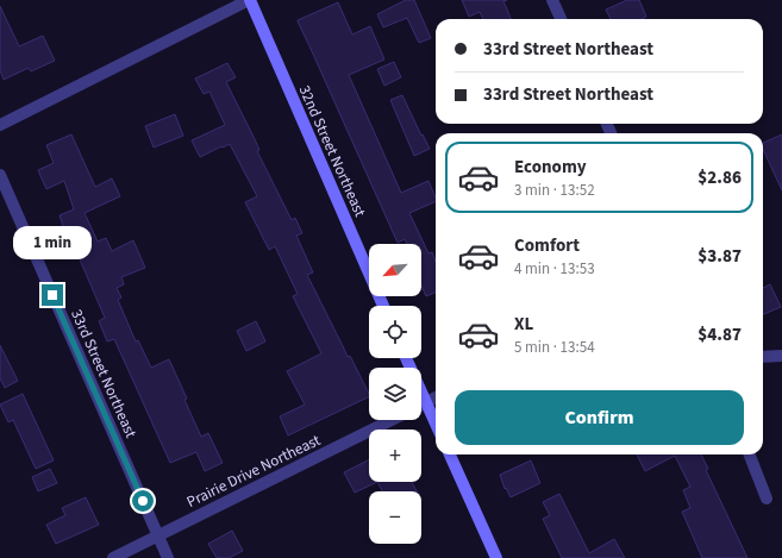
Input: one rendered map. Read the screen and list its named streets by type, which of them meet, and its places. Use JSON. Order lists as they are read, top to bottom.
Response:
{
  "streets": {
    "main road": ["32nd Street Northeast"],
    "street": ["33rd Street Northeast", "Prairie Drive Northeast"]
  },
  "crossings": [
    ["33rd Street Northeast", "Prairie Drive Northeast"]
  ],
  "north": "bottom left",
  "page": {
    "banner": ["33rd Street Northeast", "33rd Street Northeast"],
    "list": [
      {
        "name": "Economy",
        "note": "3 min · 13:52",
        "value": "$2.86"
      },
      {
        "name": "Comfort",
        "note": "4 min · 13:53",
        "value": "$3.87"
      },
      {
        "name": "XL",
        "note": "5 min · 13:54",
        "value": "$4.87"
      }
    ],
    "bubble": "1 min",
    "map_buttons": ["+", "−"],
    "buttons": "Confirm"
  }
}
